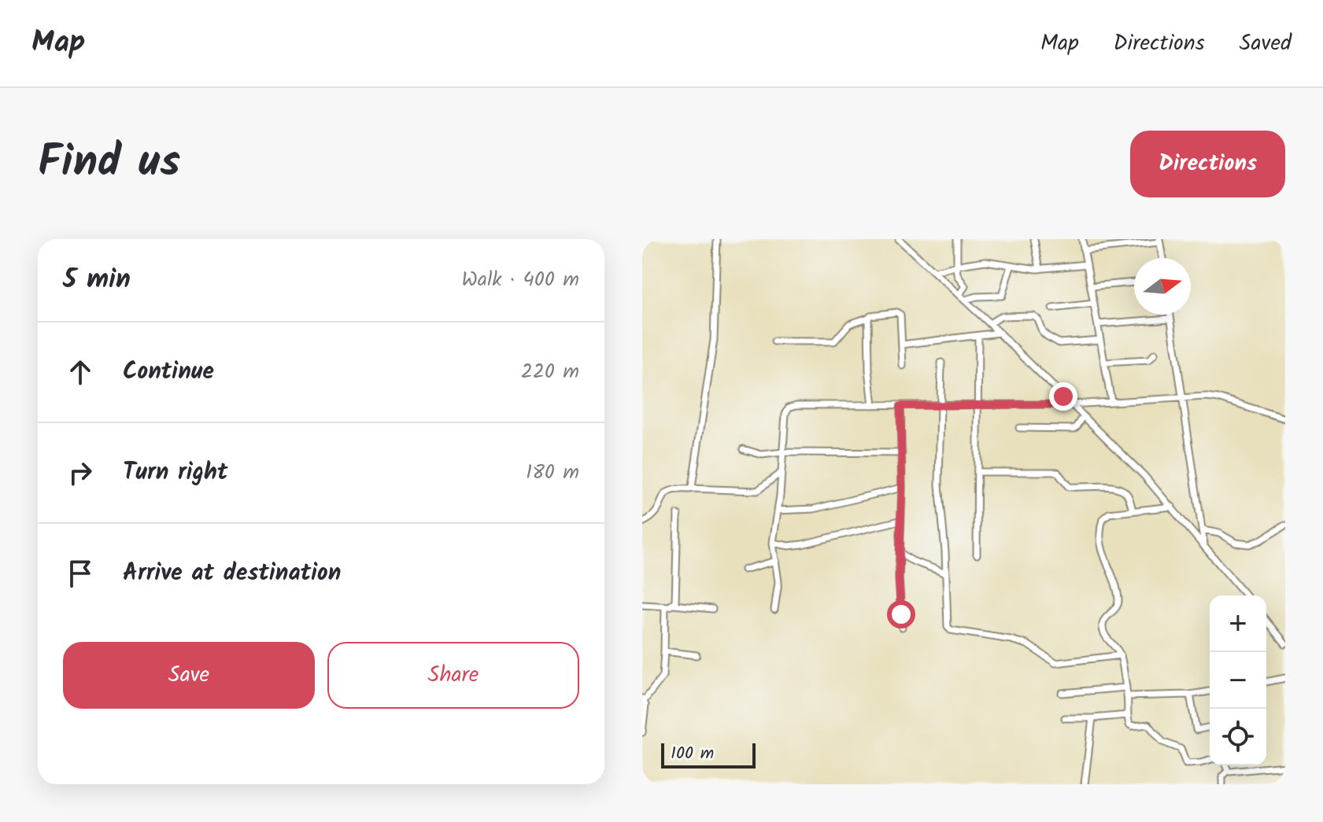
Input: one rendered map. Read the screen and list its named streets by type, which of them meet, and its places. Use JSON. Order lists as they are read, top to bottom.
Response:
{
  "scale_bar": "100 m",
  "north": "right",
  "page": {
    "header": "Map",
    "nav": ["Map", "Directions", "Saved"],
    "title": "Find us",
    "buttons": [
      "Directions",
      ["Save", "Share"]
    ],
    "heading": ["5 min", "Walk · 400 m"],
    "list": [
      ["Continue", "220 m"],
      ["Turn right", "180 m"],
      "Arrive at destination"
    ],
    "map_buttons": ["+", "−"],
    "scale": "100 m"
  }
}
